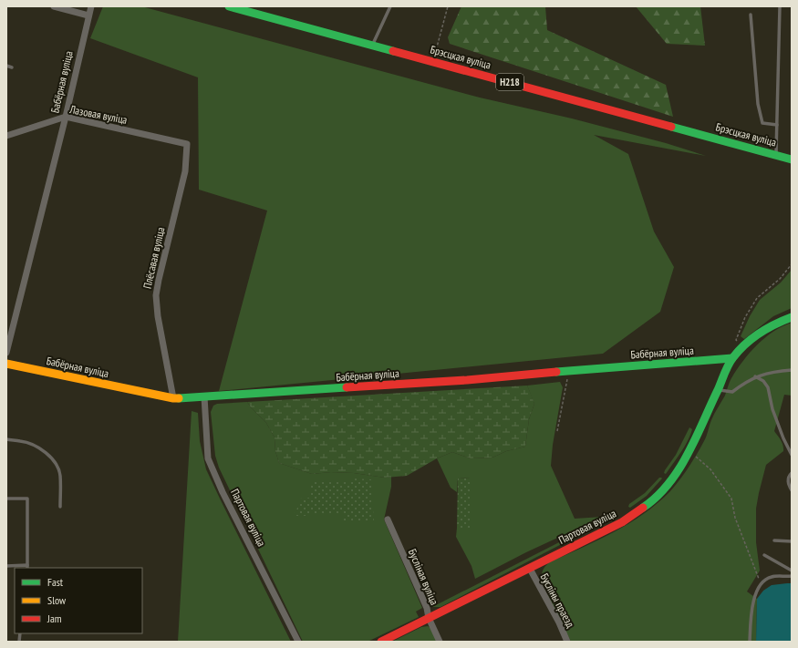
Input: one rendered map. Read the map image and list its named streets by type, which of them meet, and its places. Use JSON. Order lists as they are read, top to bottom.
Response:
{
  "streets": {
    "street": [
      "Брэсцкая вуліца",
      "Бабёрная вуліца",
      "Н218",
      "Лазовая вуліца",
      "Плёсавая вуліца",
      "Партовая вуліца",
      "Бусліная вуліца",
      "Бусліны праезд"
    ]
  },
  "crossings": [
    ["Бабёрная вуліца", "Лазовая вуліца"],
    ["Бабёрная вуліца", "Плёсавая вуліца"],
    ["Бабёрная вуліца", "Партовая вуліца"],
    ["Лазовая вуліца", "Плёсавая вуліца"],
    ["Партовая вуліца", "Бусліная вуліца"],
    ["Партовая вуліца", "Бусліны праезд"]
  ],
  "legend": ["Fast", "Slow", "Jam"]
}
